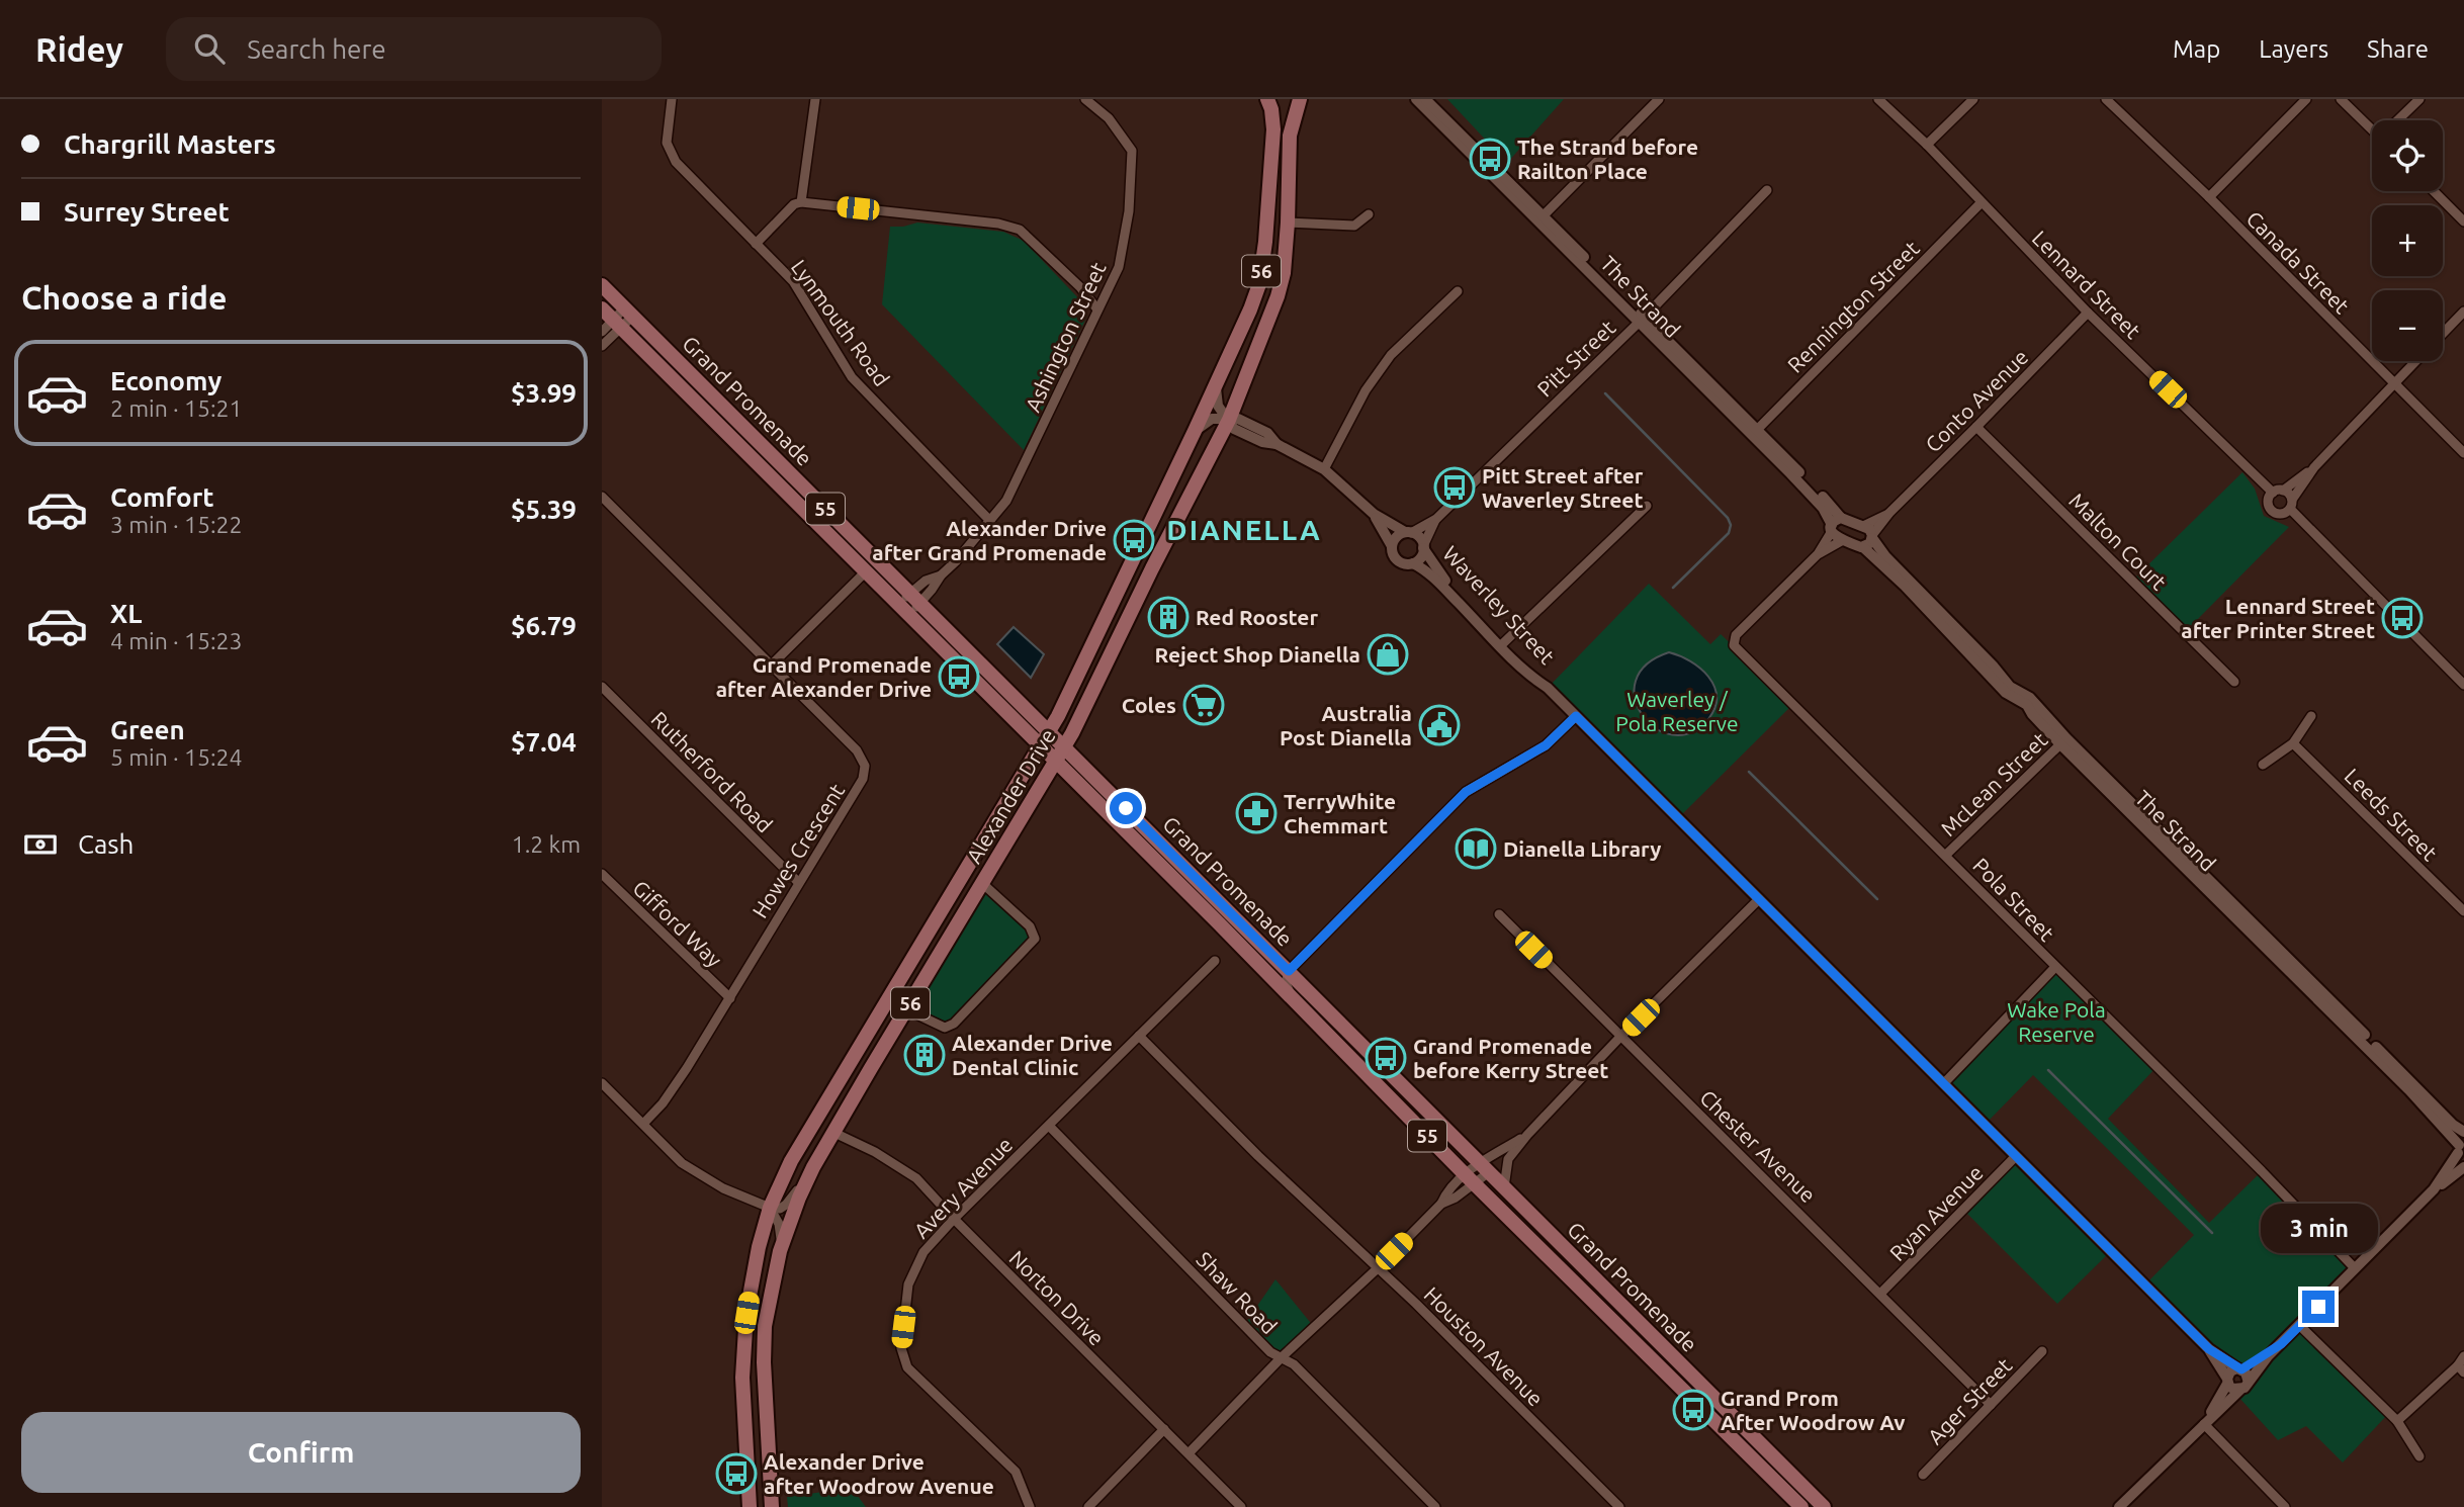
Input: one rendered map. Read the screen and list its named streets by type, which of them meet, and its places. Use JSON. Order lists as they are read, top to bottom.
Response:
{
  "streets": {
    "main road": [
      "56",
      "Grand Promenade",
      "55",
      "Alexander Drive"
    ],
    "street": [
      "Canada Street",
      "Lennard Street",
      "The Strand",
      "Rennington Street",
      "Lynmouth Road",
      "Ashington Street",
      "Pitt Street",
      "Conto Avenue",
      "Malton Court",
      "Waverley Street",
      "Rutherford Road",
      "McLean Street",
      "Leeds Street",
      "Howes Crescent",
      "Pola Street",
      "Gifford Way",
      "Chester Avenue",
      "Avery Avenue",
      "Ryan Avenue",
      "Shaw Road",
      "Norton Drive",
      "Houston Avenue",
      "Ager Street"
    ]
  },
  "crossings": [
    ["Lennard Street", "Rennington Street"],
    ["Lennard Street", "Conto Avenue"],
    ["The Strand", "Rennington Street"],
    ["The Strand", "Pitt Street"],
    ["The Strand", "Conto Avenue"],
    ["The Strand", "McLean Street"],
    ["The Strand", "Pola Street"],
    ["Lynmouth Road", "Ashington Street"],
    ["Ashington Street", "Grand Promenade"],
    ["Pitt Street", "Waverley Street"],
    ["Grand Promenade", "Alexander Drive"],
    ["Conto Avenue", "Malton Court"],
    ["Waverley Street", "Ryan Avenue"],
    ["Rutherford Road", "Howes Crescent"],
    ["McLean Street", "Pola Street"],
    ["Alexander Drive", "Norton Drive"],
    ["Howes Crescent", "Gifford Way"],
    ["Chester Avenue", "Ryan Avenue"],
    ["Chester Avenue", "Ager Street"],
    ["Avery Avenue", "Shaw Road"],
    ["Avery Avenue", "Norton Drive"],
    ["Avery Avenue", "Houston Avenue"]
  ],
  "districts": ["DIANELLA"],
  "parks": ["Waverley / Pola Reserve", "Wake Pola Reserve"],
  "places": {
    "bus stop": [
      "The Strand before Railton Place",
      "Pitt Street after Waverley Street",
      "Alexander Drive after Grand Promenade",
      "Lennard Street after Printer Street",
      "Grand Promenade after Alexander Drive",
      "Grand Promenade before Kerry Street",
      "Grand Prom After Woodrow Av",
      "Alexander Drive after Woodrow Avenue"
    ],
    "building": ["Red Rooster", "Alexander Drive Dental Clinic"],
    "shop": ["Reject Shop Dianella"],
    "supermarket": ["Coles"],
    "public building": ["Australia Post Dianella"],
    "pharmacy": ["TerryWhite Chemmart"],
    "library": ["Dianella Library"]
  },
  "page": {
    "header": "Ridey",
    "search": "Search here",
    "nav": ["Map", "Layers", "Share"],
    "banner": ["Chargrill Masters", "Surrey Street"],
    "map_buttons": ["+", "−"],
    "heading": "Choose a ride",
    "list": [
      {
        "name": "Economy",
        "note": "2 min · 15:21",
        "value": "$3.99"
      },
      {
        "name": "Comfort",
        "note": "3 min · 15:22",
        "value": "$5.39"
      },
      {
        "name": "XL",
        "note": "4 min · 15:23",
        "value": "$6.79"
      },
      {
        "name": "Green",
        "note": "5 min · 15:24",
        "value": "$7.04"
      }
    ],
    "pay": ["Cash", "1.2 km"],
    "bubble": "3 min",
    "buttons": "Confirm"
  }
}
